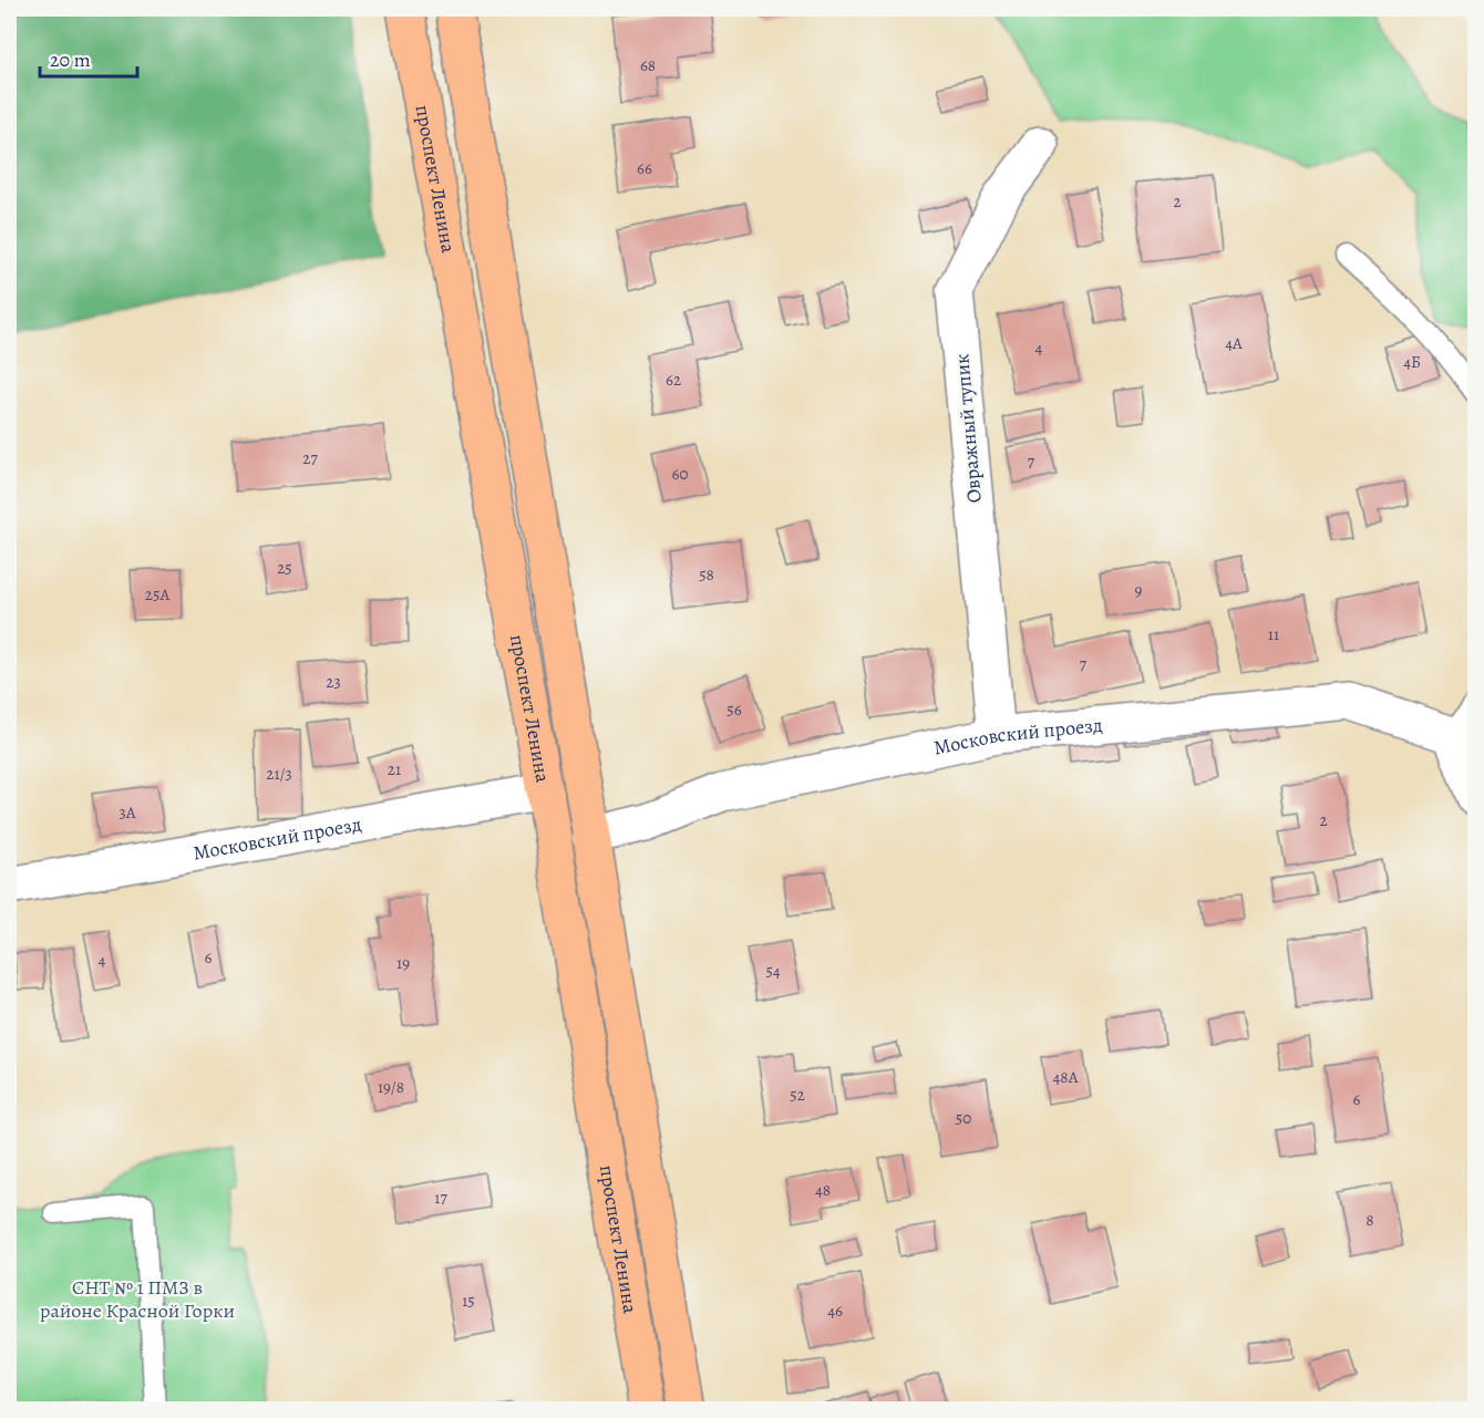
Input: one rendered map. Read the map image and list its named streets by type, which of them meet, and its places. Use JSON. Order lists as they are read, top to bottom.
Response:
{
  "streets": {
    "main road": ["проспект Ленина"],
    "street": ["Овражный тупик", "Московский проезд"]
  },
  "crossings": [
    ["проспект Ленина", "Московский проезд"],
    ["Овражный тупик", "Московский проезд"]
  ],
  "parks": ["СНТ № 1 ПМЗ в районе Красной Горки"],
  "house_numbers": [
    "68",
    "66",
    "2",
    "4А",
    "4",
    "4Б",
    "62",
    "27",
    "7",
    "60",
    "25",
    "58",
    "9",
    "25А",
    "11",
    "7",
    "23",
    "56",
    "21",
    "21/3",
    "3А",
    "2",
    "6",
    "4",
    "19",
    "54",
    "48А",
    "19/8",
    "52",
    "6",
    "50",
    "48",
    "17",
    "8",
    "15",
    "46"
  ],
  "scale_bar": "20 m"
}
